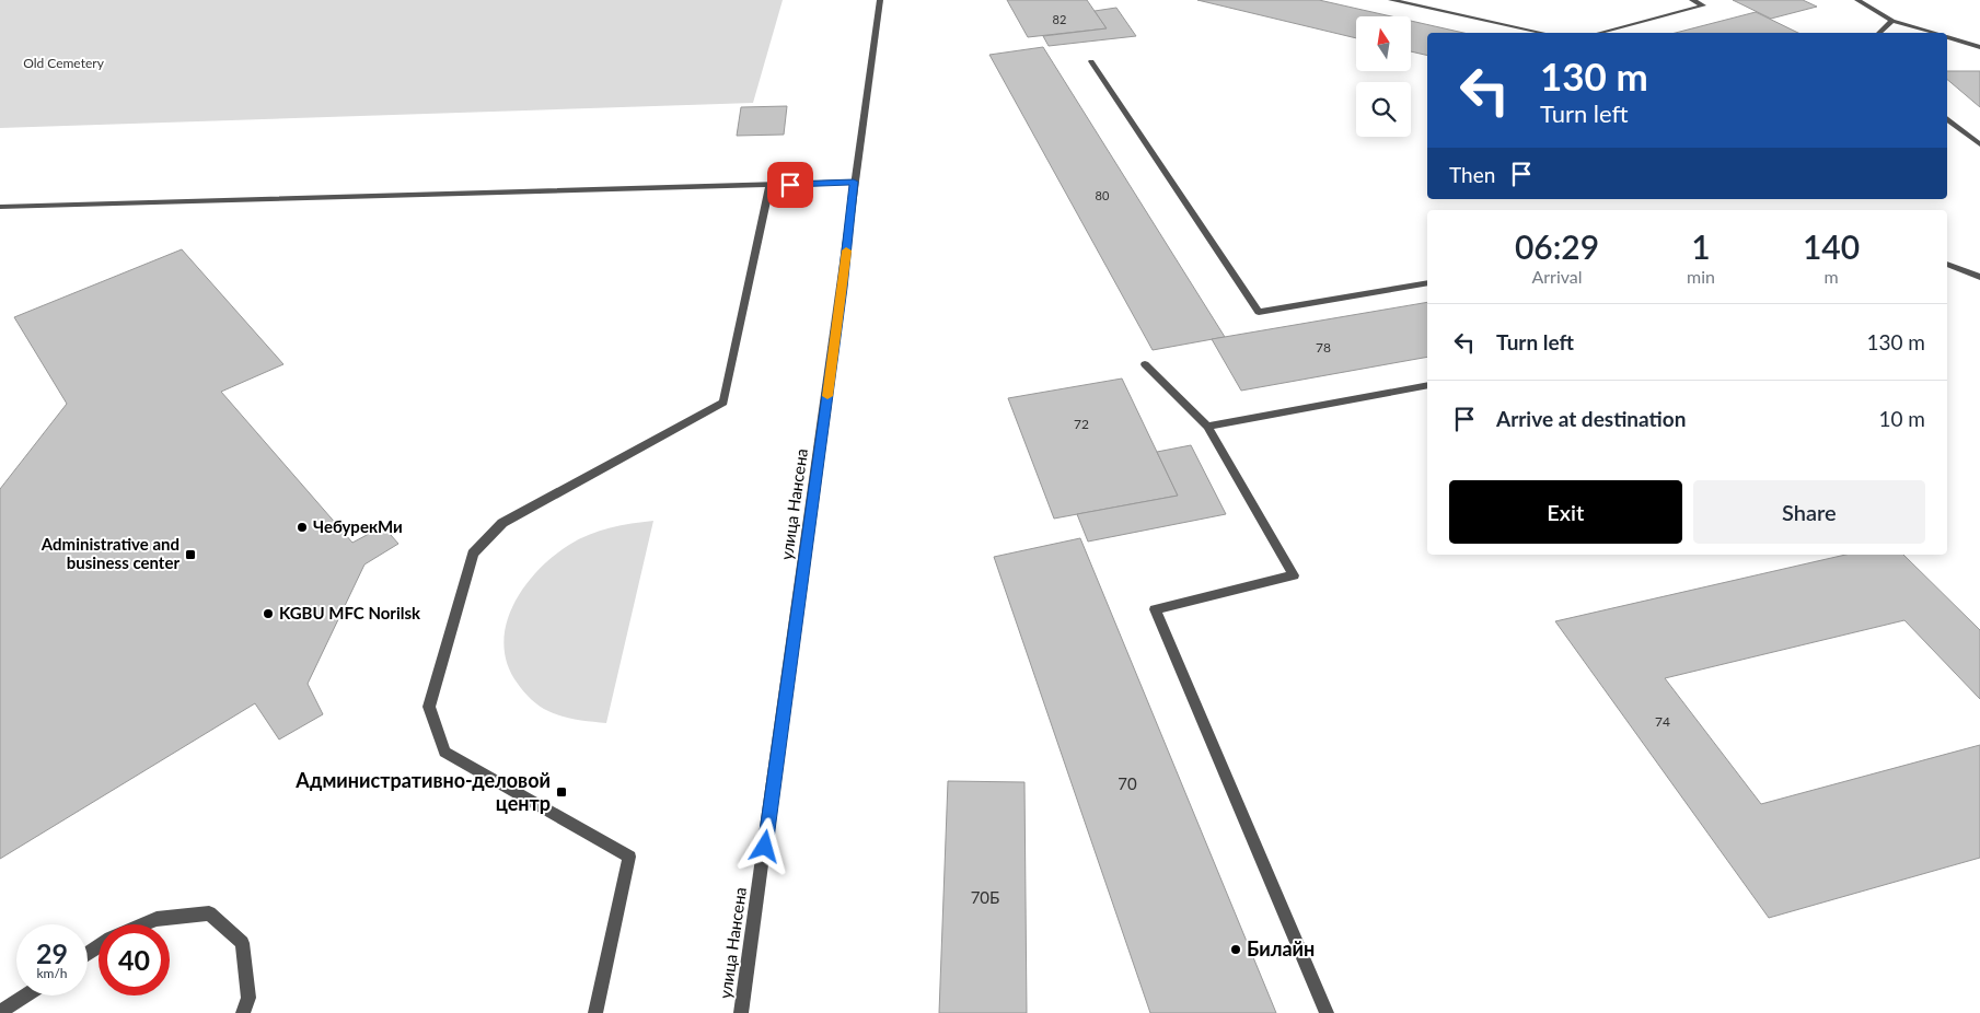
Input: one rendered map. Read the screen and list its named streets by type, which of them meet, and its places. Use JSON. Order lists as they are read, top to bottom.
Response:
{
  "streets": {
    "street": ["улица Нансена"]
  },
  "parks": ["Old Cemetery"],
  "places": {
    "other": ["ЧебурекМи", "KGBU MFC Norilsk", "Билайн"],
    "transit": ["Administrative and business center", "Административно-деловой центр"]
  },
  "house_numbers": [
    "82",
    "80",
    "78",
    "72",
    "74",
    "70",
    "70Б"
  ],
  "north": "top",
  "page": {
    "turn": ["130 m", "Turn left"],
    "then": "Then",
    "eta": [
      "06:29",
      "Arrival",
      "1",
      "min",
      "140",
      "m"
    ],
    "list": [
      {
        "name": "Turn left",
        "value": "130 m"
      },
      {
        "name": "Arrive at destination",
        "value": "10 m"
      }
    ],
    "buttons": ["Exit", "Share"],
    "speed": "29 km/h",
    "limit": "40"
  }
}
